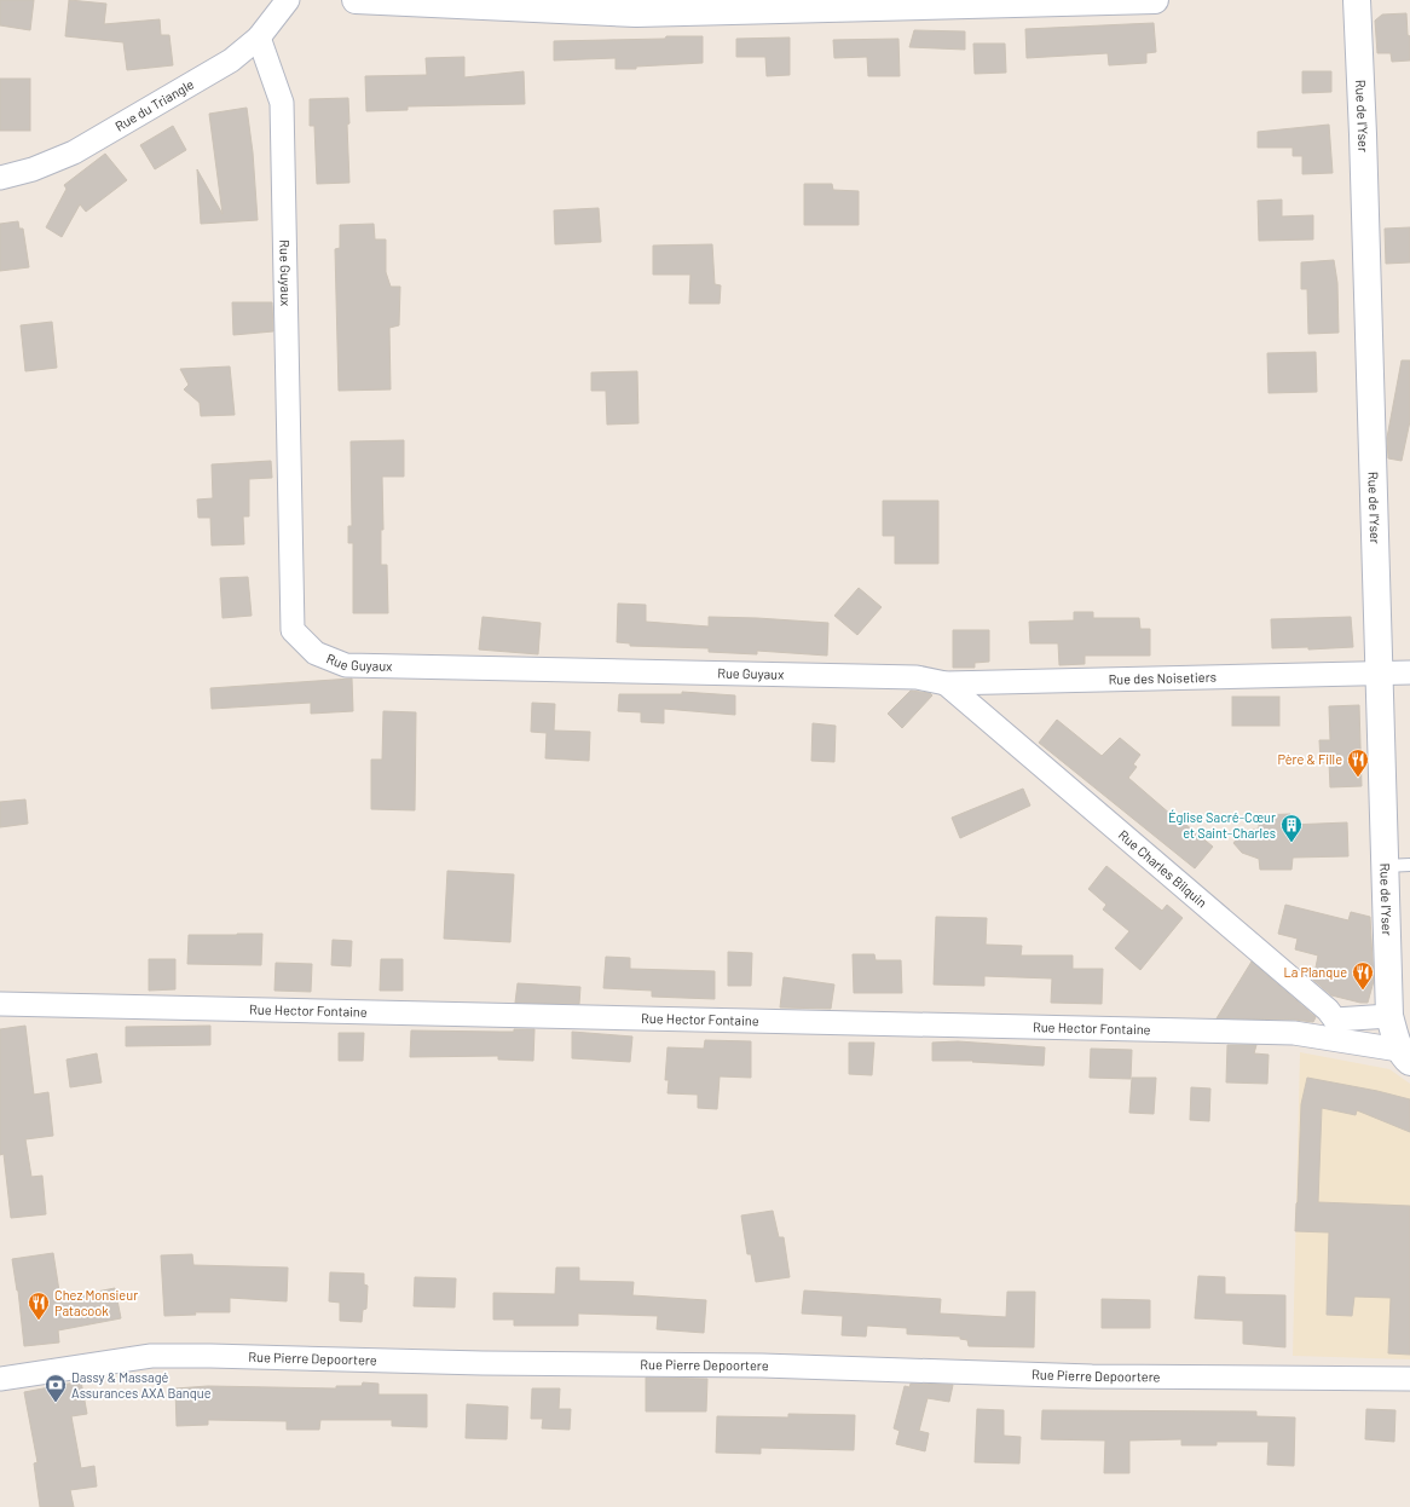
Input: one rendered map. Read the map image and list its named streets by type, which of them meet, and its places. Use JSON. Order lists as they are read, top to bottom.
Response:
{
  "streets": {
    "street": [
      "Rue du Triangle",
      "Rue de l'Yser",
      "Rue Guyaux",
      "Rue des Noisetiers",
      "Rue Charles Bilquin",
      "Rue Hector Fontaine",
      "Rue Pierre Depoortere"
    ]
  },
  "crossings": [
    ["Rue du Triangle", "Rue Guyaux"],
    ["Rue de l'Yser", "Rue des Noisetiers"],
    ["Rue de l'Yser", "Rue Hector Fontaine"],
    ["Rue Guyaux", "Rue des Noisetiers"],
    ["Rue Guyaux", "Rue Charles Bilquin"],
    ["Rue des Noisetiers", "Rue Charles Bilquin"],
    ["Rue Charles Bilquin", "Rue Hector Fontaine"]
  ],
  "places": {
    "restaurant": ["Père & Fille", "La Planque", "Chez Monsieur Patacook"],
    "building": ["Église Sacré-Cœur et Saint-Charles"],
    "bank": ["Dassy & Massagé Assurances AXA Banque"]
  }
}
